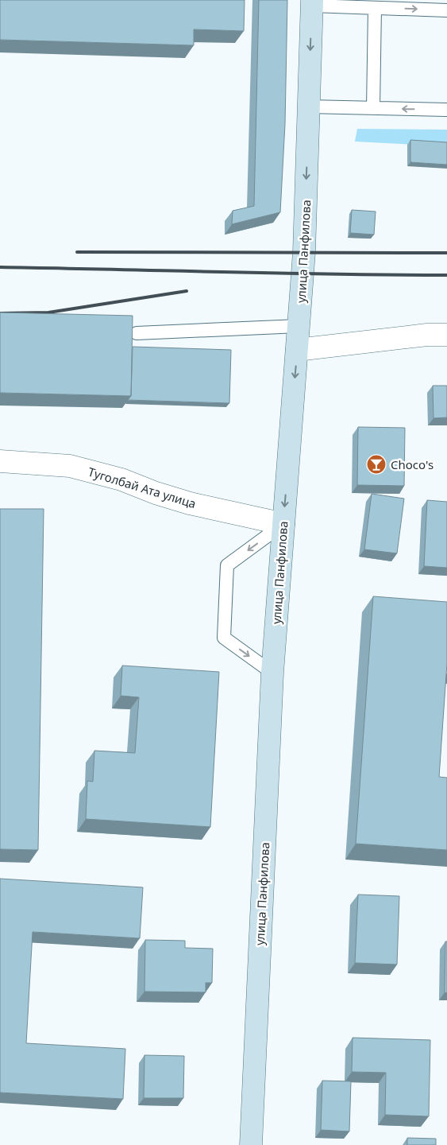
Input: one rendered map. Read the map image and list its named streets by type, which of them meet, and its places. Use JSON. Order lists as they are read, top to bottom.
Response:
{
  "streets": {
    "street": ["улица Панфилова", "Туголбай Ата улица"]
  },
  "crossings": [
    ["улица Панфилова", "Туголбай Ата улица"]
  ],
  "one_way": ["улица Панфилова"],
  "places": {
    "bar": ["Choco's"]
  }
}
